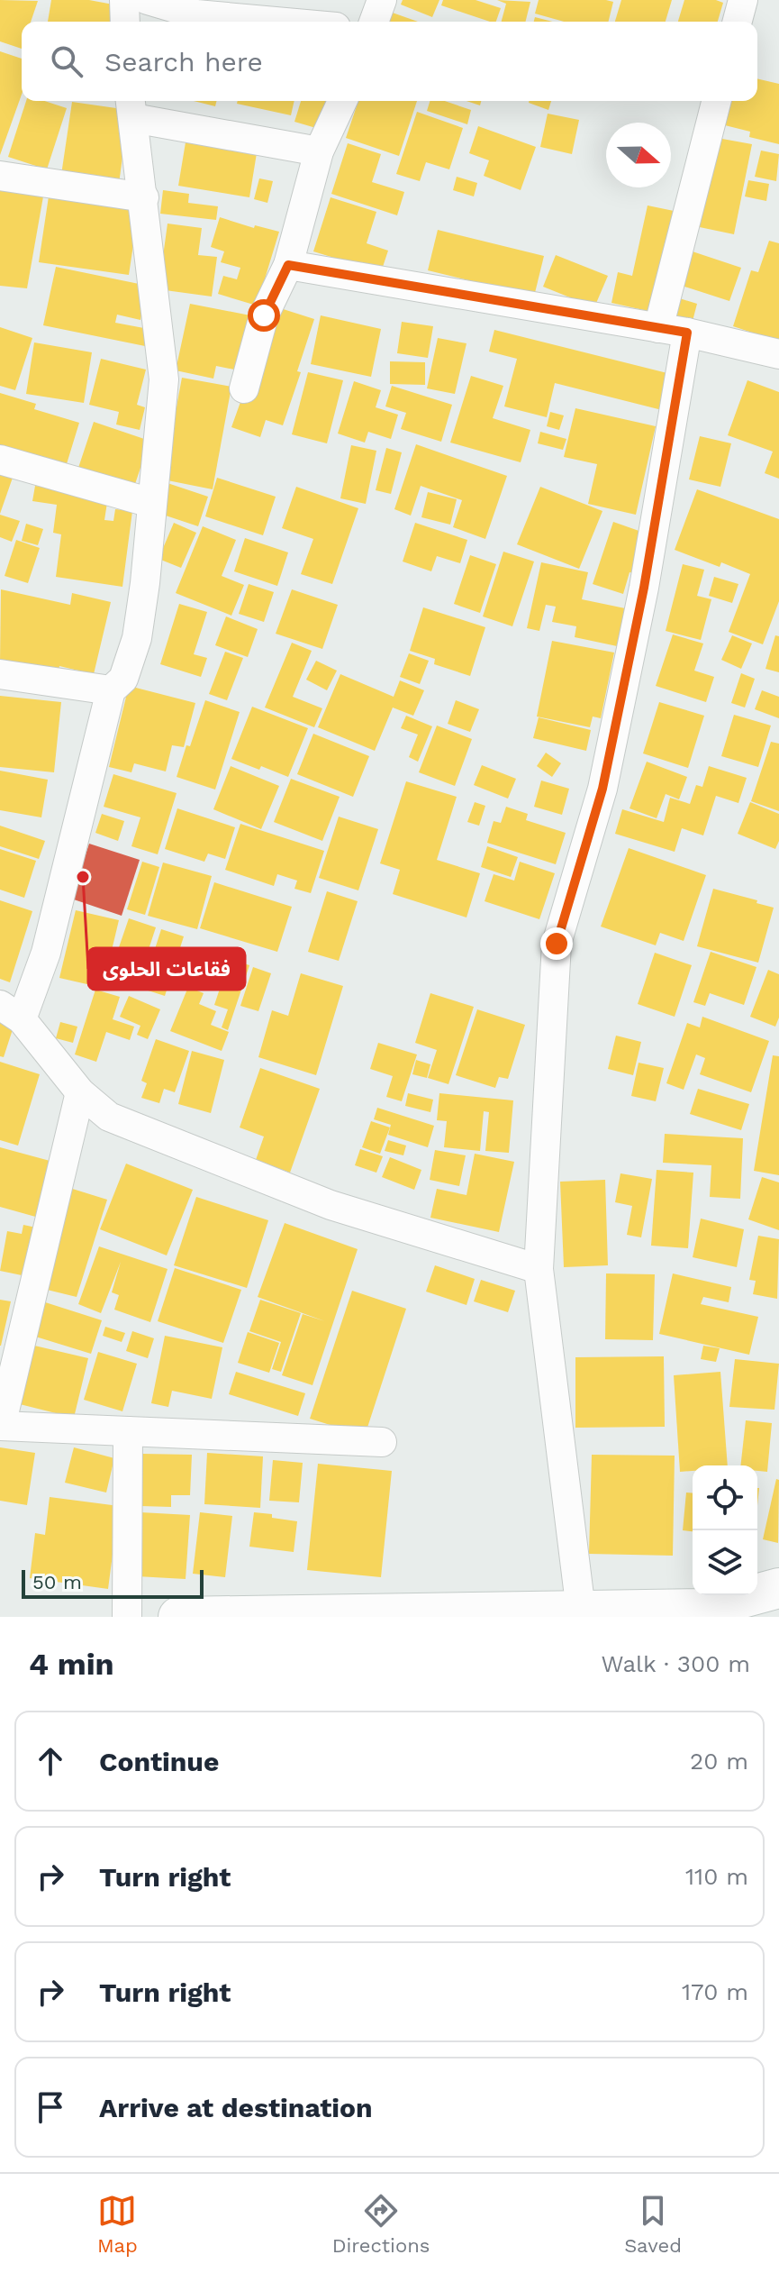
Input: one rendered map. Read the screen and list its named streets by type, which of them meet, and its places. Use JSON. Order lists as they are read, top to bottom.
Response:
{
  "places": ["فقاعات الحلوى"],
  "scale_bar": "50 m",
  "north": "right",
  "page": {
    "search": "Search here",
    "scale": "50 m",
    "heading": ["4 min", "Walk · 300 m"],
    "list": [
      ["Continue", "20 m"],
      ["Turn right", "110 m"],
      ["Turn right", "170 m"],
      "Arrive at destination"
    ],
    "nav": ["Map", "Directions", "Saved"]
  }
}
